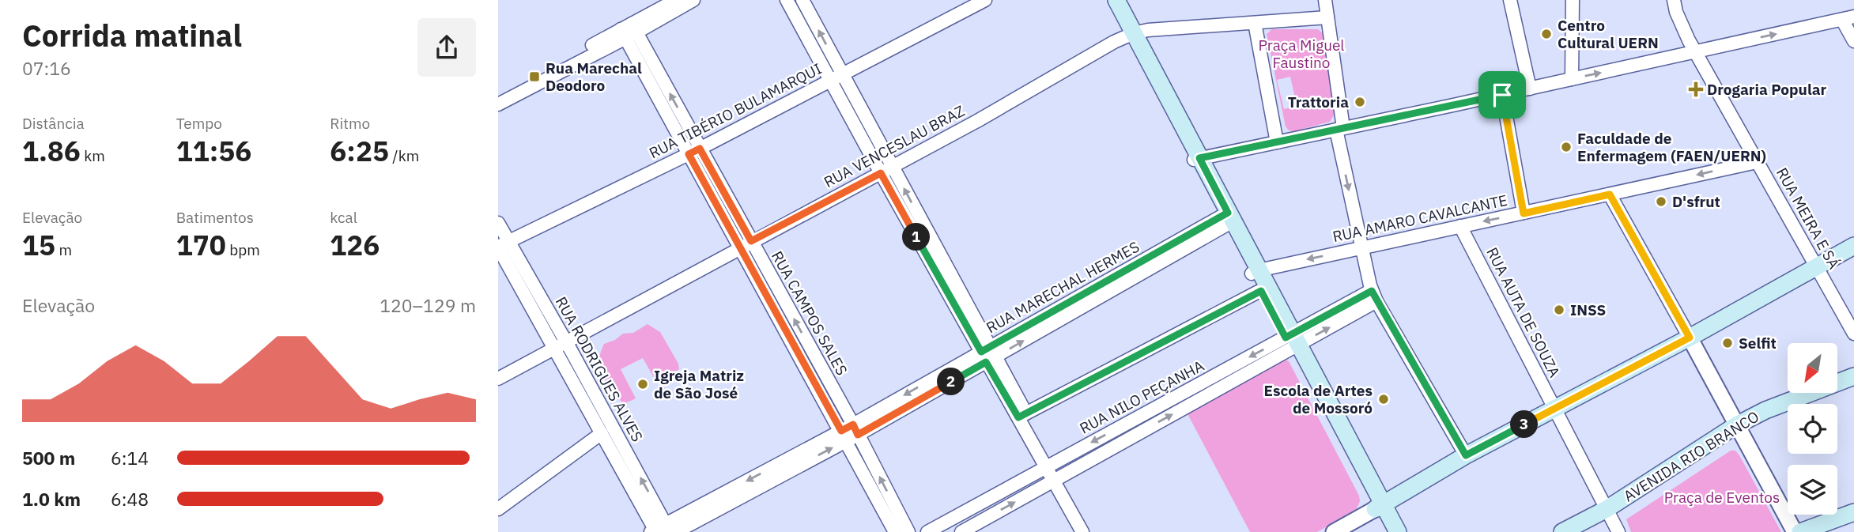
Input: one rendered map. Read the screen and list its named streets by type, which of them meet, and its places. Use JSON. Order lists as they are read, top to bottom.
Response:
{
  "streets": {
    "main road": ["AVENIDA RIO BRANCO"],
    "street": [
      "RUA TIBÉRIO BULAMARQUI",
      "RUA VENCESLAU BRAZ",
      "RUA AMARO CAVALCANTE",
      "RUA MEIRA E SÁ",
      "RUA MARECHAL HERMES",
      "RUA AUTA DE SOUZA",
      "RUA CAMPOS SALES",
      "RUA RODRIGUES ALVES",
      "RUA NILO PEÇANHA"
    ]
  },
  "crossings": [
    ["RUA TIBÉRIO BULAMARQUI", "RUA CAMPOS SALES"],
    ["RUA TIBÉRIO BULAMARQUI", "RUA RODRIGUES ALVES"],
    ["RUA VENCESLAU BRAZ", "RUA CAMPOS SALES"],
    ["RUA VENCESLAU BRAZ", "RUA RODRIGUES ALVES"],
    ["RUA AMARO CAVALCANTE", "RUA MEIRA E SÁ"],
    ["RUA AMARO CAVALCANTE", "RUA AUTA DE SOUZA"],
    ["RUA MARECHAL HERMES", "RUA CAMPOS SALES"],
    ["RUA MARECHAL HERMES", "RUA RODRIGUES ALVES"],
    ["RUA AUTA DE SOUZA", "AVENIDA RIO BRANCO"]
  ],
  "one_way": ["RUA AMARO CAVALCANTE"],
  "parks": ["Praça Miguel Faustino", "Praça de Eventos"],
  "places": {
    "other": [
      "Centro Cultural UERN",
      "Trattoria",
      "Faculdade de Enfermagem (FAEN/UERN)",
      "D'sfrut",
      "INSS",
      "Selfit",
      "Igreja Matriz de São José",
      "Escola de Artes de Mossoró"
    ],
    "transit": ["Rua Marechal Deodoro"],
    "health": ["Drogaria Popular"]
  },
  "north": "bottom left",
  "page": {
    "heading": ["Corrida matinal", "07:16"],
    "stats": [
      ["Distância", "1.86 km"],
      ["Tempo", "11:56"],
      ["Ritmo", "6:25 /km"],
      ["Elevação", "15 m"],
      ["Batimentos", "170 bpm"],
      ["kcal", "126"]
    ],
    "pins": ["1", "2", "3"],
    "chart": ["Elevação", "120–129 m"],
    "list": [
      {
        "name": "500 m",
        "note": "6:14"
      },
      {
        "name": "1.0 km",
        "note": "6:48"
      }
    ]
  }
}
